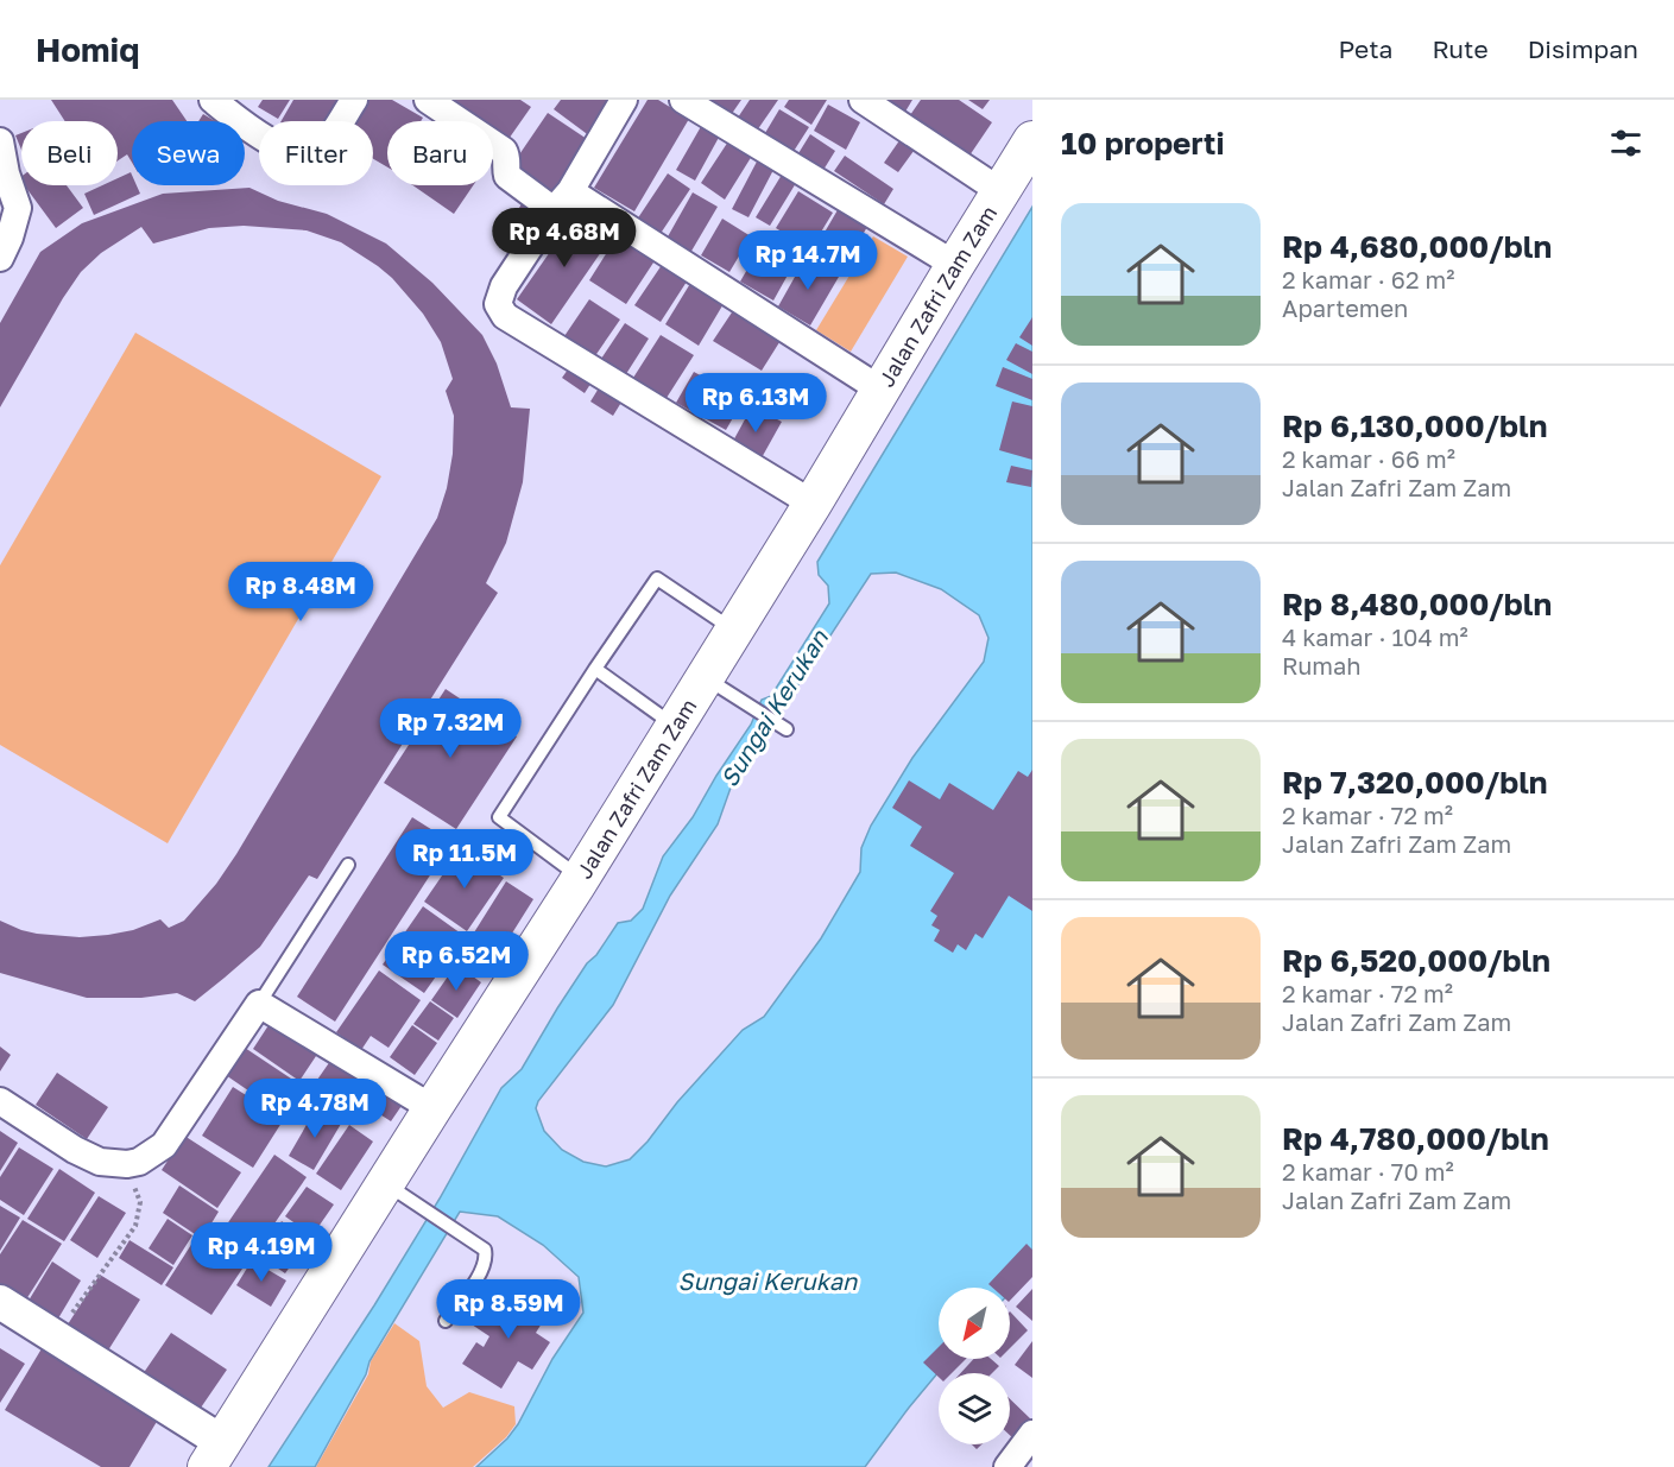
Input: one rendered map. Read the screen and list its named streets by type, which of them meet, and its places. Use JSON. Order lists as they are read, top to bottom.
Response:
{
  "streets": {
    "main road": ["Jalan Zafri Zam Zam"]
  },
  "water": ["Sungai Kerukan"],
  "north": "bottom left",
  "page": {
    "header": "Homiq",
    "nav": ["Peta", "Rute", "Disimpan"],
    "heading": "10 properti",
    "chip": [
      "Beli",
      "Sewa",
      "Filter",
      "Baru"
    ],
    "list": [
      {
        "name": "Rp 4,680,000/bln",
        "note": "2 kamar · 62 m² · Apartemen"
      },
      {
        "name": "Rp 6,130,000/bln",
        "note": "2 kamar · 66 m² · Jalan Zafri Zam Zam"
      },
      {
        "name": "Rp 8,480,000/bln",
        "note": "4 kamar · 104 m² · Rumah"
      },
      {
        "name": "Rp 7,320,000/bln",
        "note": "2 kamar · 72 m² · Jalan Zafri Zam Zam"
      },
      {
        "name": "Rp 6,520,000/bln",
        "note": "2 kamar · 72 m² · Jalan Zafri Zam Zam"
      },
      {
        "name": "Rp 4,780,000/bln",
        "note": "2 kamar · 70 m² · Jalan Zafri Zam Zam"
      }
    ],
    "price": [
      "Rp 4.68M",
      "Rp 14.7M",
      "Rp 6.13M",
      "Rp 8.48M",
      "Rp 7.32M",
      "Rp 11.5M",
      "Rp 6.52M",
      "Rp 4.78M",
      "Rp 4.19M",
      "Rp 8.59M"
    ]
  }
}
